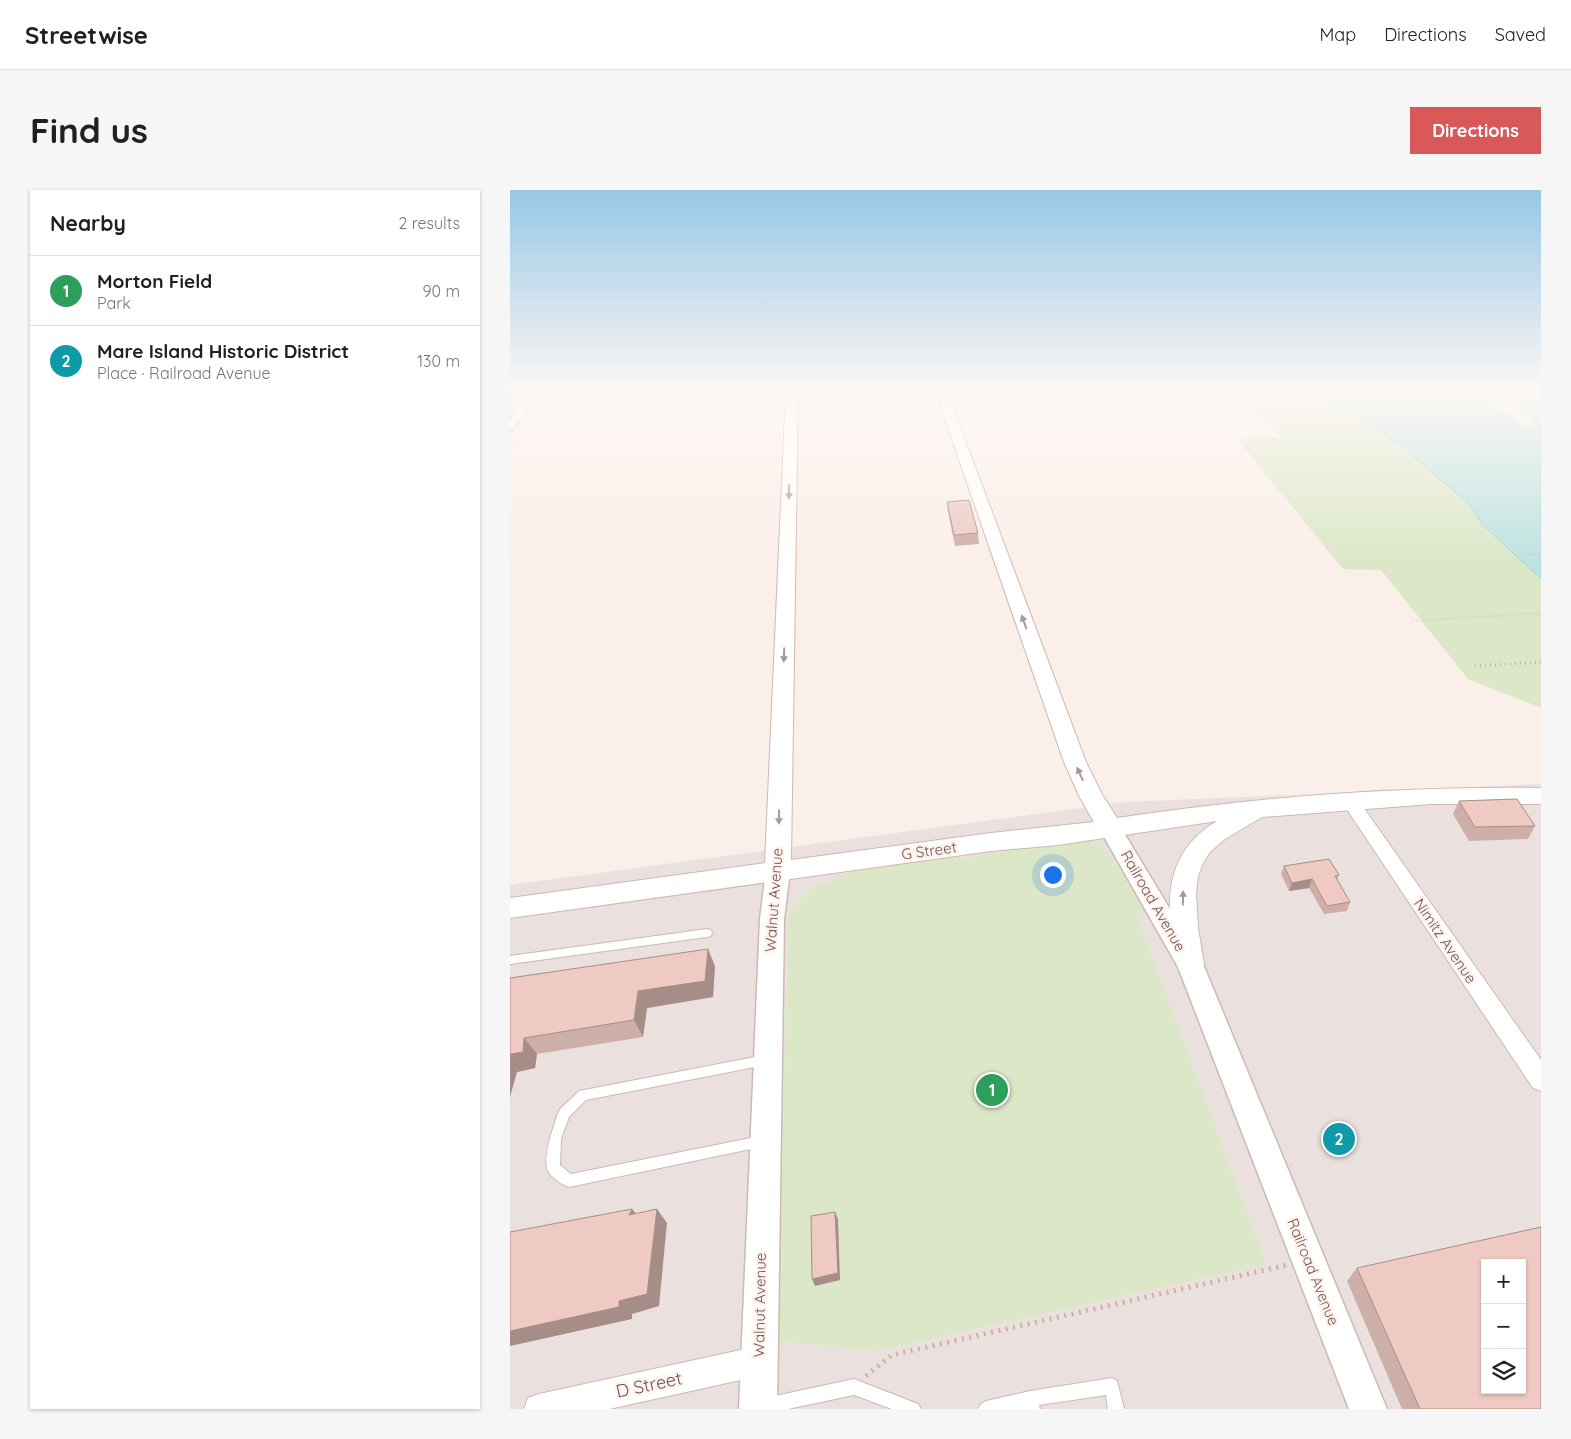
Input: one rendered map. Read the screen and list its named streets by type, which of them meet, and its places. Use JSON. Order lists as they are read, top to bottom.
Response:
{
  "streets": {
    "main road": ["G Street", "Walnut Avenue", "Railroad Avenue"],
    "street": ["Nimitz Avenue", "D Street"]
  },
  "crossings": [
    ["G Street", "Walnut Avenue"],
    ["G Street", "Railroad Avenue"],
    ["G Street", "Nimitz Avenue"],
    ["Walnut Avenue", "D Street"]
  ],
  "one_way": ["Walnut Avenue", "Railroad Avenue"],
  "page": {
    "header": "Streetwise",
    "nav": ["Map", "Directions", "Saved"],
    "buttons": "Directions",
    "title": "Find us",
    "heading": ["Nearby", "2 results"],
    "list": [
      {
        "mark": "1",
        "name": "Morton Field",
        "note": "Park",
        "value": "90 m"
      },
      {
        "mark": "2",
        "name": "Mare Island Historic District",
        "note": "Place · Railroad Avenue",
        "value": "130 m"
      }
    ],
    "pins": ["1", "2"],
    "map_buttons": ["+", "−"]
  }
}
